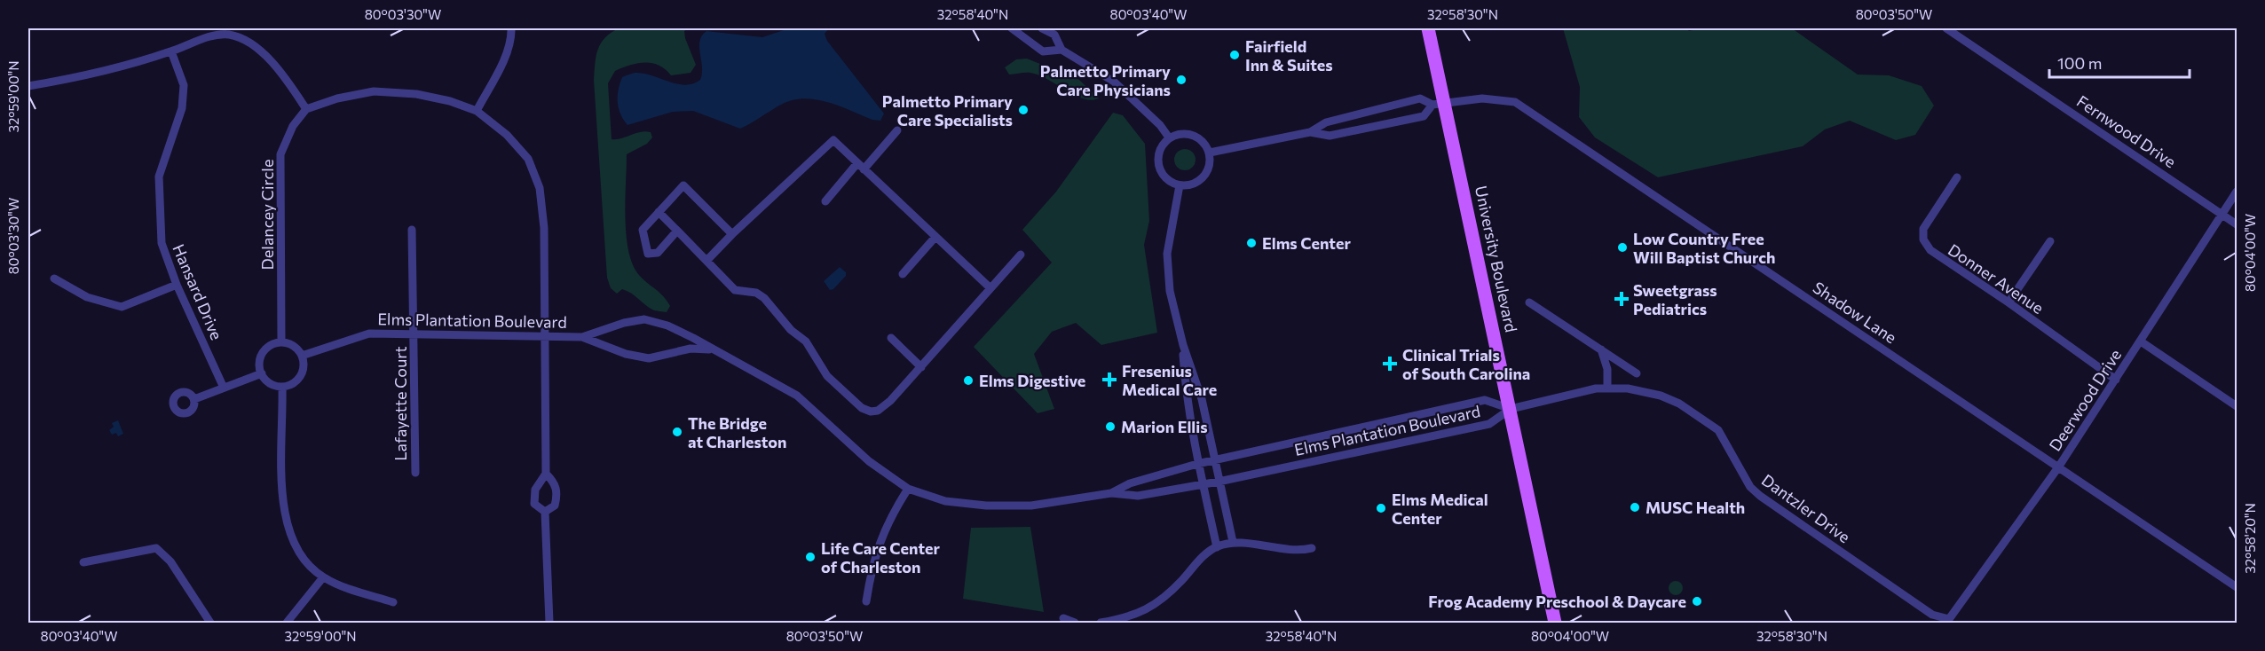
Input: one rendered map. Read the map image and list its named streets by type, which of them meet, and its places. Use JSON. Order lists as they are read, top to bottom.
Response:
{
  "streets": {
    "main road": ["University Boulevard"],
    "street": [
      "Fernwood Drive",
      "Delancey Circle",
      "Donner Avenue",
      "Hansard Drive",
      "Shadow Lane",
      "Elms Plantation Boulevard",
      "Deerwood Drive",
      "Lafayette Court",
      "Dantzler Drive"
    ]
  },
  "crossings": [
    ["Fernwood Drive", "Deerwood Drive"],
    ["Delancey Circle", "Elms Plantation Boulevard"],
    ["University Boulevard", "Shadow Lane"],
    ["University Boulevard", "Elms Plantation Boulevard"],
    ["University Boulevard", "Dantzler Drive"],
    ["Donner Avenue", "Deerwood Drive"],
    ["Shadow Lane", "Deerwood Drive"],
    ["Elms Plantation Boulevard", "Lafayette Court"],
    ["Elms Plantation Boulevard", "Dantzler Drive"],
    ["Deerwood Drive", "Dantzler Drive"]
  ],
  "places": {
    "other": [
      "Fairfield Inn & Suites",
      "Palmetto Primary Care Physicians",
      "Palmetto Primary Care Specialists",
      "Elms Center",
      "Low Country Free Will Baptist Church",
      "Elms Digestive",
      "Marion Ellis",
      "The Bridge at Charleston",
      "MUSC Health",
      "Elms Medical Center",
      "Life Care Center of Charleston",
      "Frog Academy Preschool & Daycare"
    ],
    "health": ["Sweetgrass Pediatrics", "Clinical Trials of South Carolina", "Fresenius Medical Care"]
  },
  "scale_bar": "100 m",
  "coordinates": [
    "80°03'30\"W",
    "32°58'40\"N",
    "80°03'40\"W",
    "32°58'30\"N",
    "80°03'50\"W",
    "32°59'00\"N",
    "80°04'00\"W",
    "32°58'20\"N"
  ]
}
